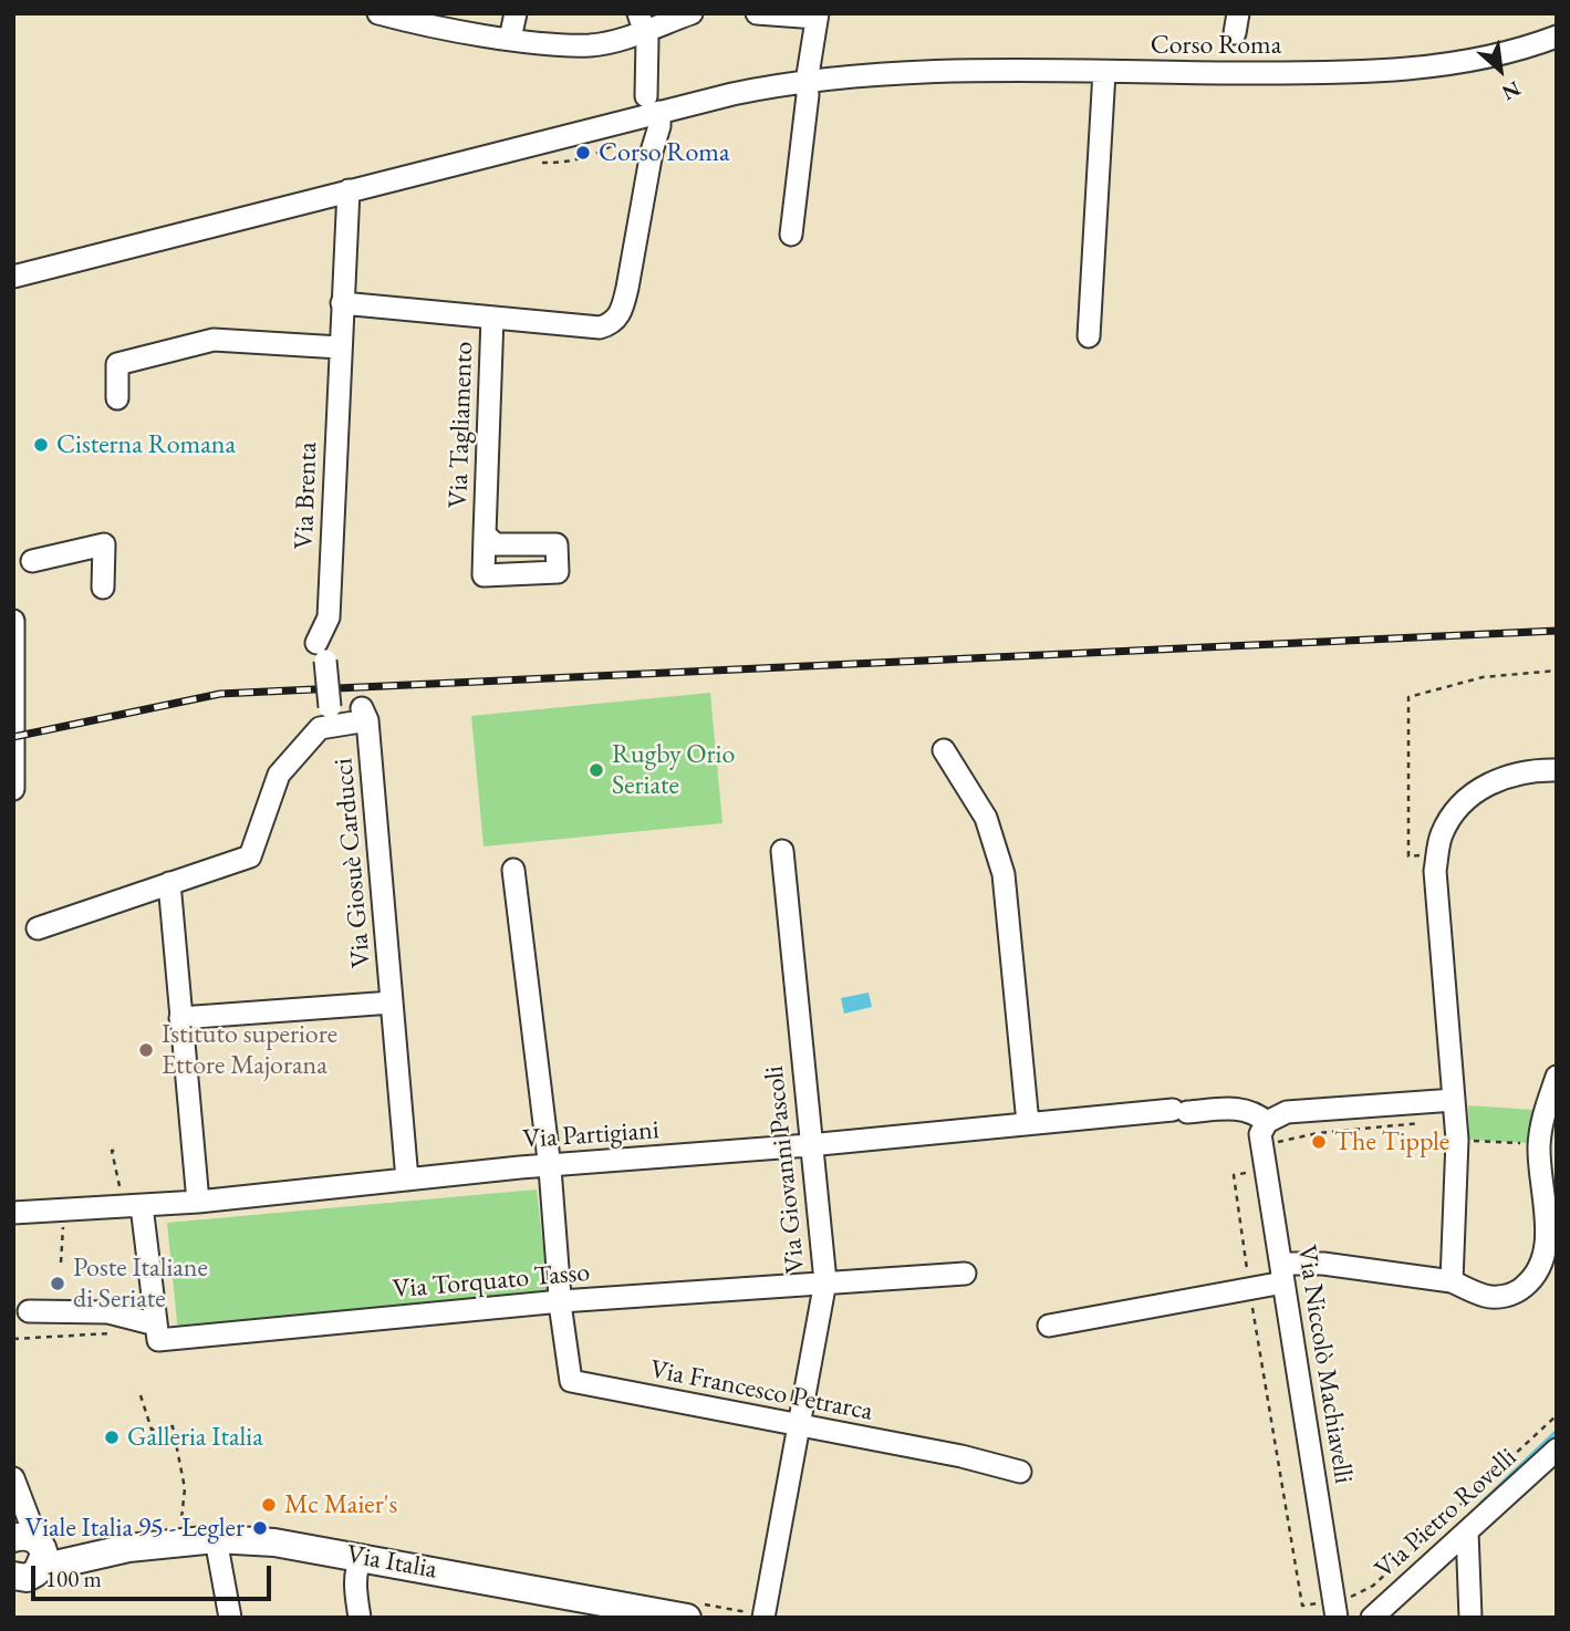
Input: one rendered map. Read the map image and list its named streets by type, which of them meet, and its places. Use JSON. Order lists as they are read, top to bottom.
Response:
{
  "streets": {
    "main road": ["Via Italia"],
    "street": [
      "Corso Roma",
      "Via Tagliamento",
      "Via Brenta",
      "Via Giosuè Carducci",
      "Via Partigiani",
      "Via Giovanni Pascoli",
      "Via Torquato Tasso",
      "Via Niccolò Machiavelli",
      "Via Francesco Petrarca",
      "Via Pietro Rovelli"
    ]
  },
  "crossings": [
    ["Corso Roma", "Via Tagliamento"],
    ["Corso Roma", "Via Brenta"],
    ["Via Tagliamento", "Via Brenta"],
    ["Via Giosuè Carducci", "Via Partigiani"],
    ["Via Partigiani", "Via Giovanni Pascoli"],
    ["Via Partigiani", "Via Niccolò Machiavelli"],
    ["Via Giovanni Pascoli", "Via Torquato Tasso"],
    ["Via Giovanni Pascoli", "Via Francesco Petrarca"],
    ["Via Torquato Tasso", "Via Francesco Petrarca"]
  ],
  "places": [
    "Corso Roma",
    "Cisterna Romana",
    "Rugby Orio Seriate",
    "Istituto superiore Ettore Majorana",
    "The Tipple",
    "Poste Italiane di Seriate",
    "Galleria Italia",
    "Mc Maier's",
    "Viale Italia 95 - Legler"
  ],
  "scale_bar": "100 m",
  "north": "bottom right"
}
